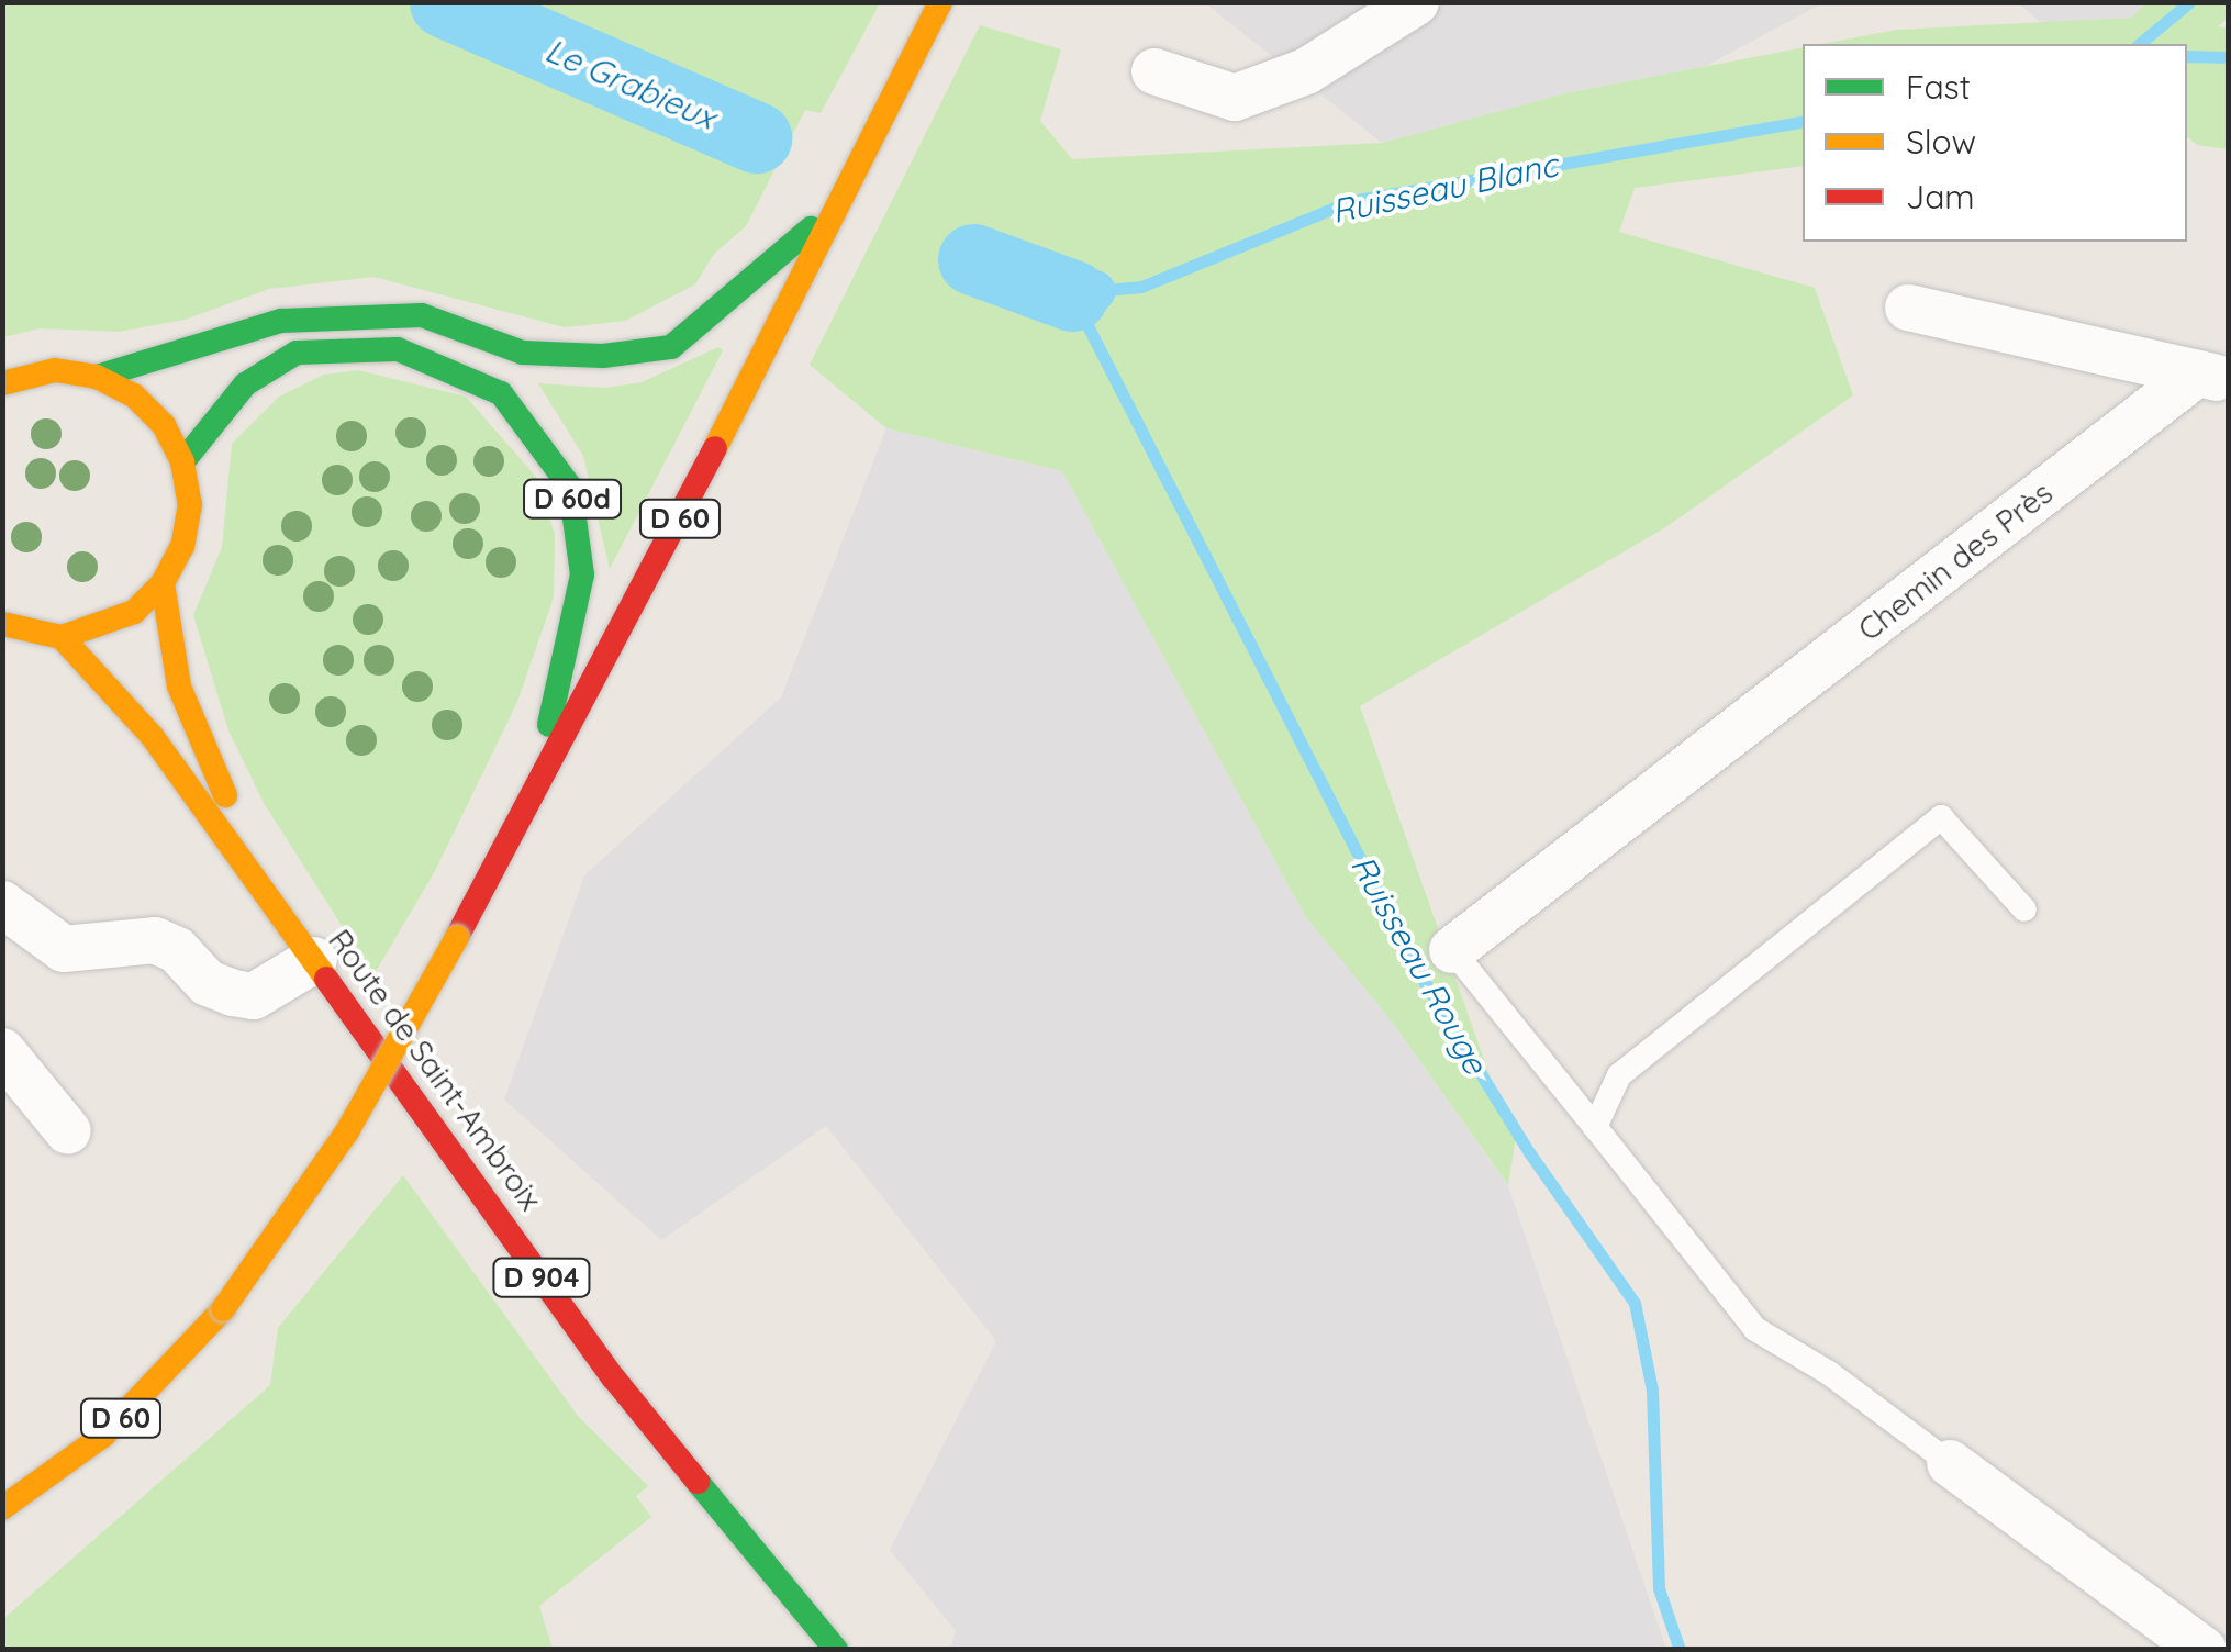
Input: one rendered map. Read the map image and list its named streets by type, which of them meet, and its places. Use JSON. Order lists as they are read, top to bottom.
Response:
{
  "streets": {
    "main road": [
      "D 60d",
      "D 60",
      "Route de Saint-Ambroix",
      "D 904"
    ],
    "street": ["Chemin des Près"]
  },
  "crossings": [
    ["D 60d", "D 60"]
  ],
  "water": ["Le Grabieux", "Ruisseau Blanc", "Ruisseau Rouge"],
  "legend": ["Fast", "Slow", "Jam"]
}
